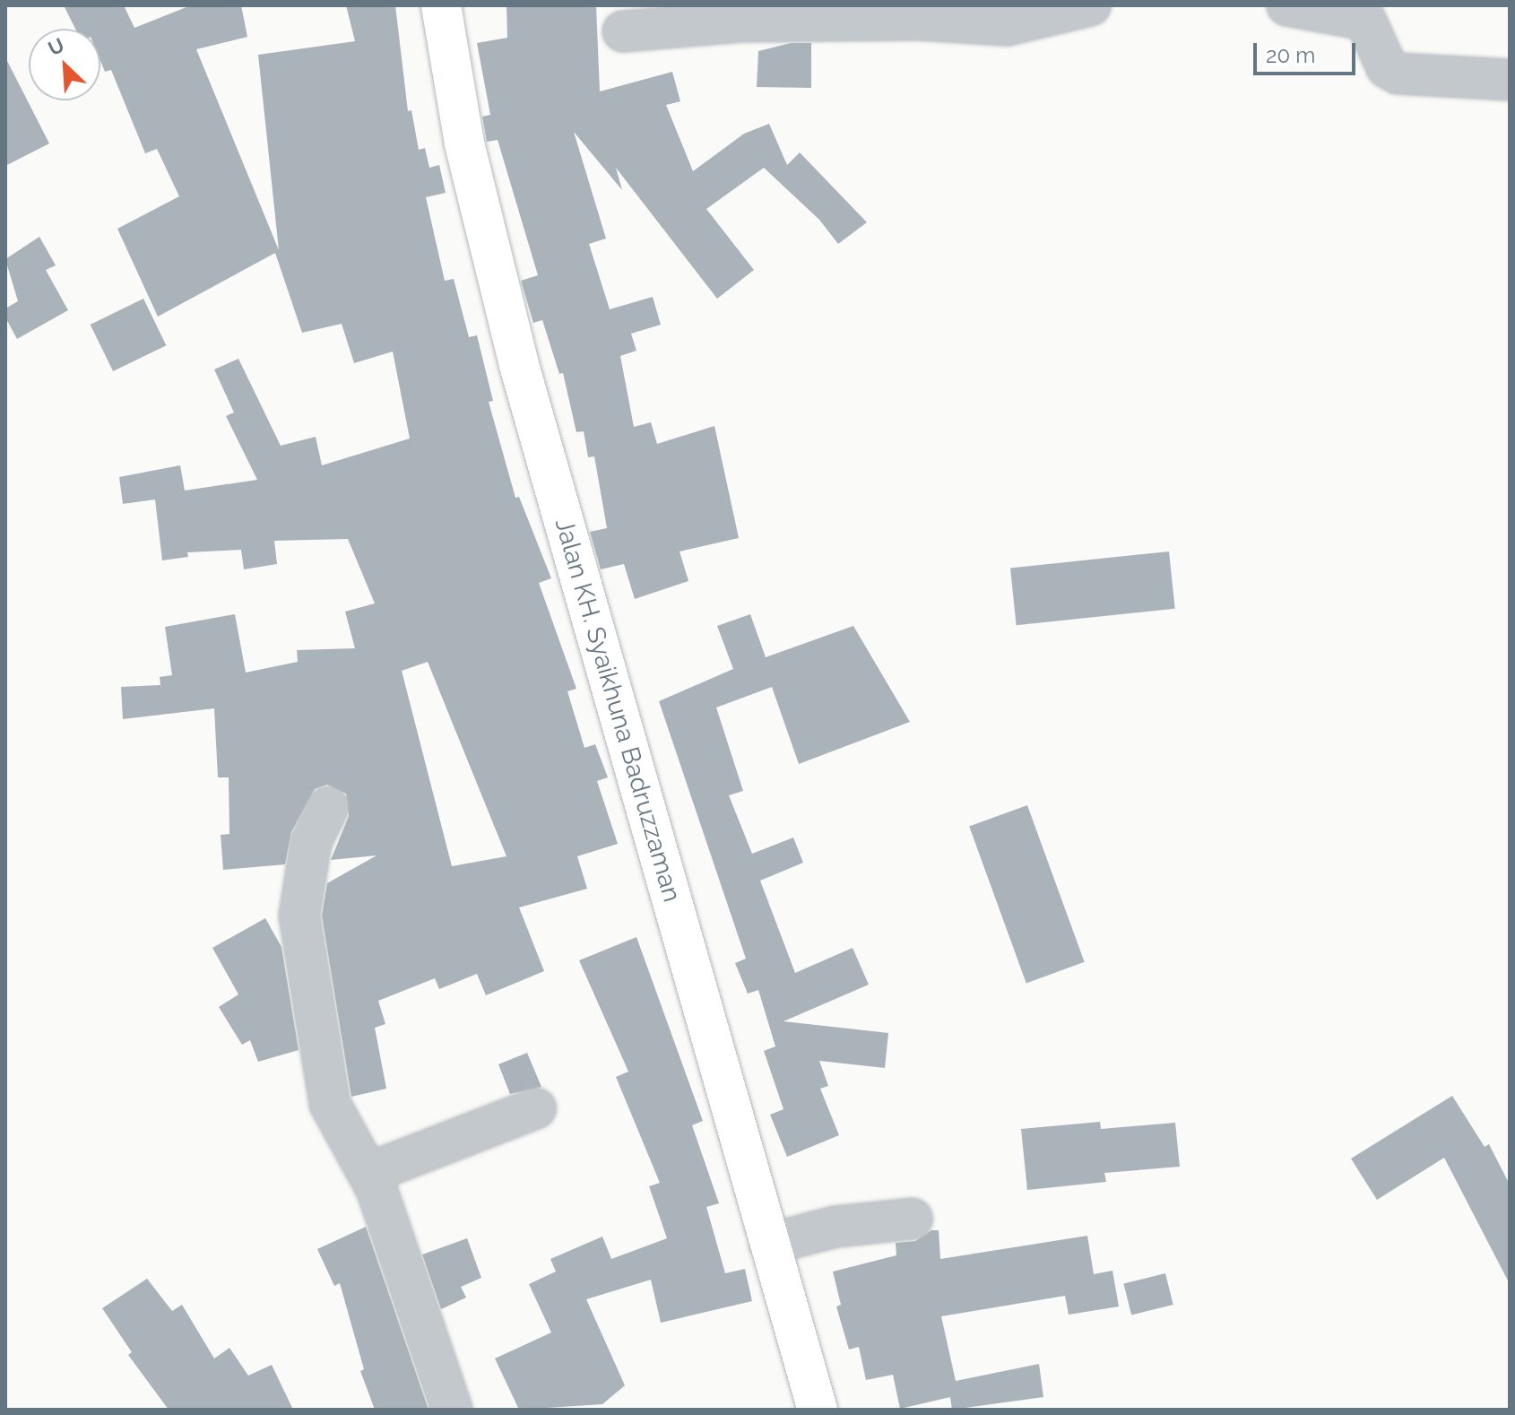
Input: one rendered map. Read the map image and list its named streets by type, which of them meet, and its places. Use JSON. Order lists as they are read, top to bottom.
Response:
{
  "streets": {
    "main road": ["Jalan KH. Syaikhuna Badruzzaman"]
  },
  "scale_bar": "20 m",
  "north": "top left"
}
